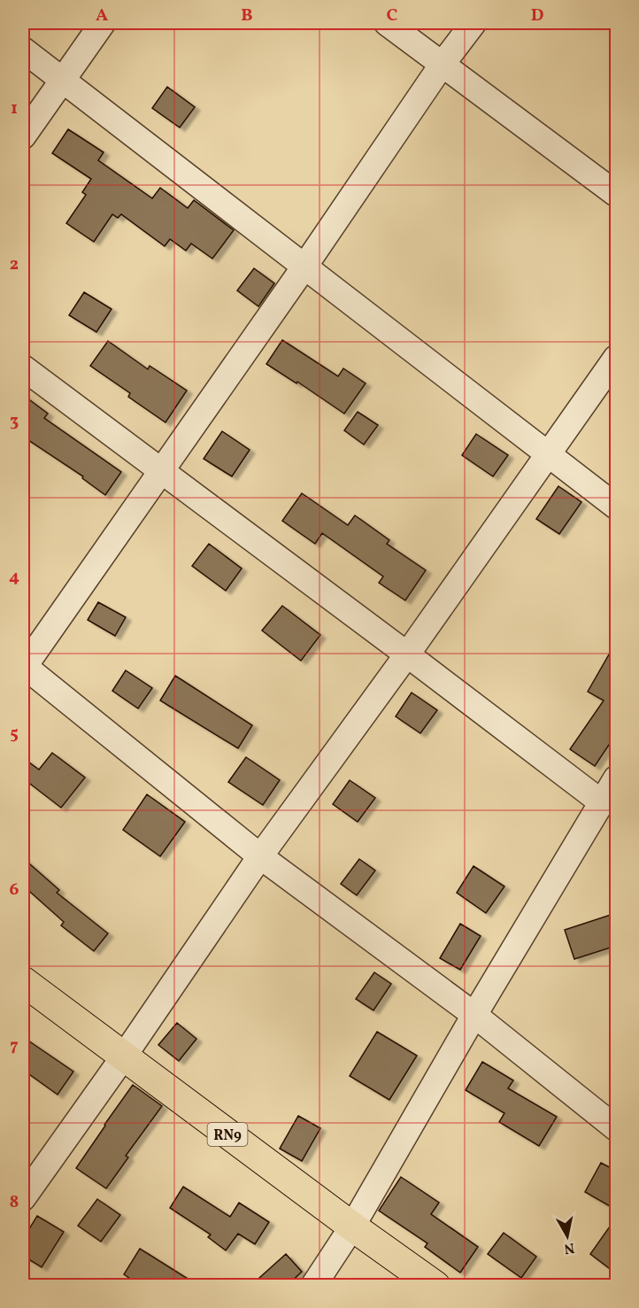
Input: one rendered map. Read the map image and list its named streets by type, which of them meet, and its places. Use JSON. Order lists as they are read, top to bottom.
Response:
{
  "streets": {
    "main road": ["RN9"]
  },
  "north": "bottom",
  "grid": {
    "columns": [
      "A",
      "B",
      "C",
      "D"
    ],
    "rows": [
      "1",
      "2",
      "3",
      "4",
      "5",
      "6",
      "7",
      "8"
    ]
  }
}
